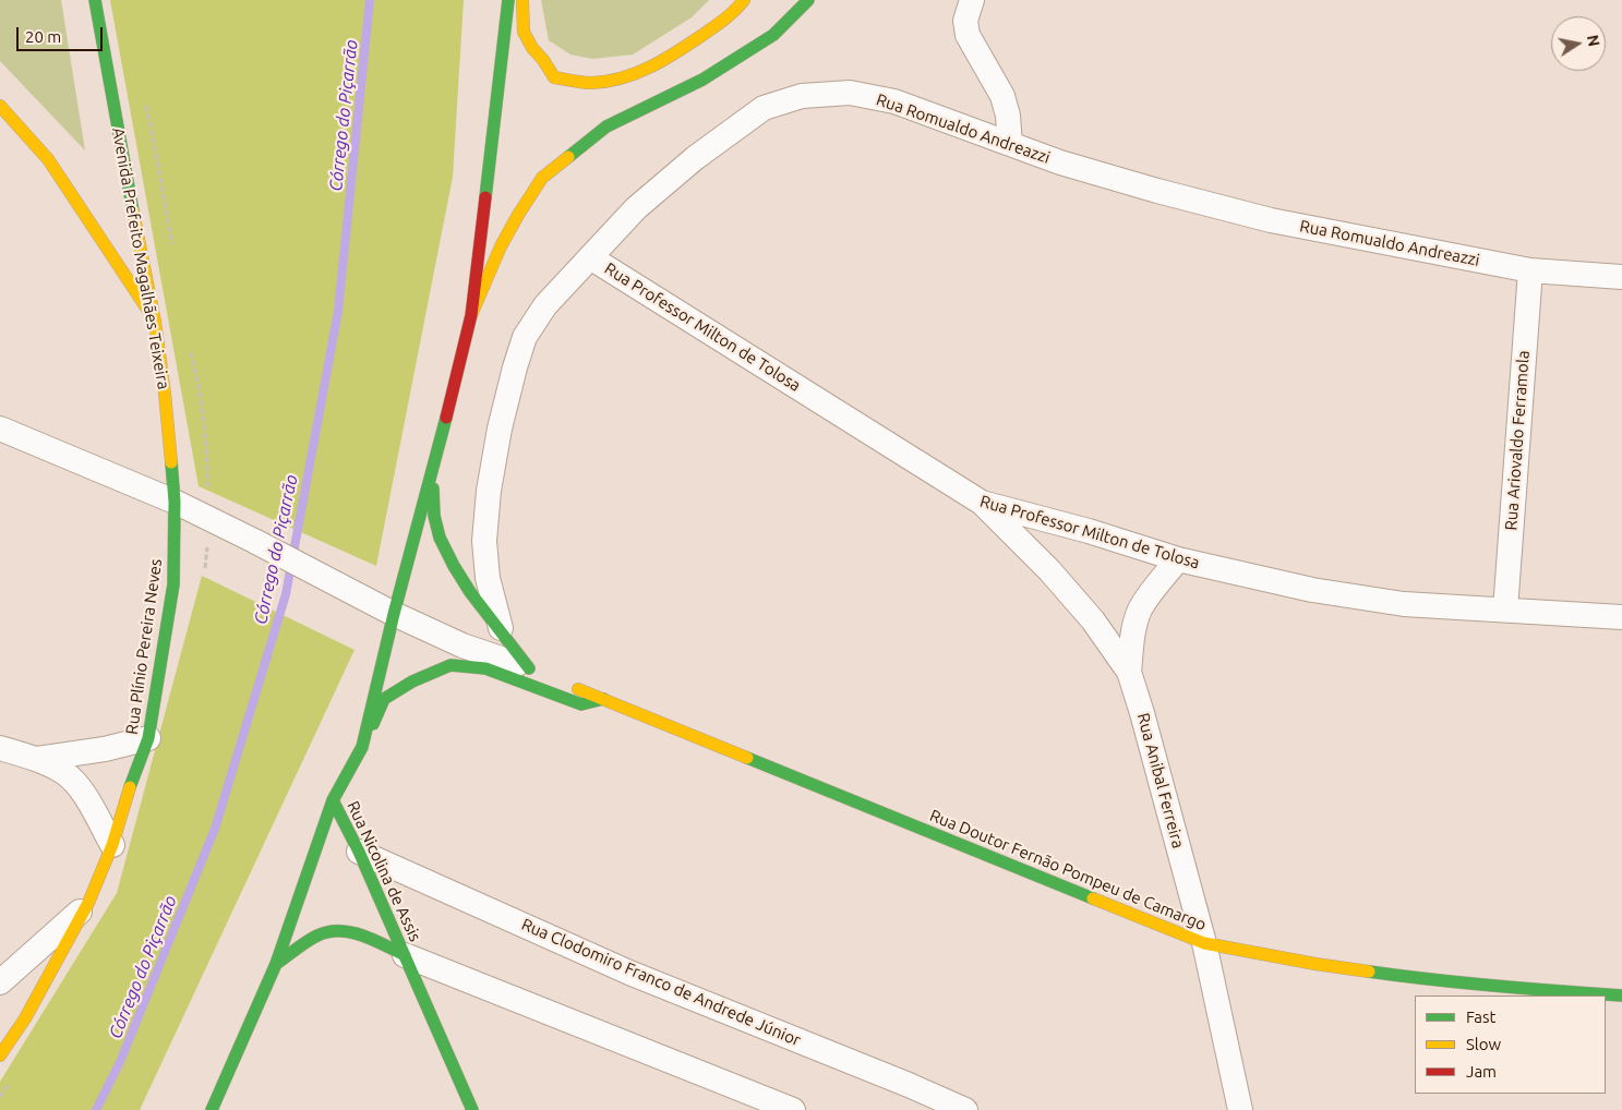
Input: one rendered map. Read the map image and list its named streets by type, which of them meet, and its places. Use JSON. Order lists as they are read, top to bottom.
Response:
{
  "streets": {
    "main road": [
      "Avenida Prefeito Magalhães Teixeira",
      "Rua Plínio Pereira Neves",
      "Rua Doutor Fernão Pompeu de Camargo",
      "Rua Nicolina de Assis"
    ],
    "street": [
      "Rua Romualdo Andreazzi",
      "Rua Professor Milton de Tolosa",
      "Rua Ariovaldo Ferramola",
      "Rua Anibal Ferreira",
      "Rua Clodomiro Franco de Andrede Júnior"
    ]
  },
  "crossings": [
    ["Rua Romualdo Andreazzi", "Rua Professor Milton de Tolosa"],
    ["Rua Romualdo Andreazzi", "Rua Ariovaldo Ferramola"],
    ["Avenida Prefeito Magalhães Teixeira", "Rua Plínio Pereira Neves"],
    ["Rua Professor Milton de Tolosa", "Rua Ariovaldo Ferramola"],
    ["Rua Professor Milton de Tolosa", "Rua Anibal Ferreira"],
    ["Rua Anibal Ferreira", "Rua Doutor Fernão Pompeu de Camargo"],
    ["Rua Nicolina de Assis", "Rua Clodomiro Franco de Andrede Júnior"]
  ],
  "water": ["Córrego do Piçarrão"],
  "legend": ["Fast", "Slow", "Jam"],
  "scale_bar": "20 m",
  "north": "right"
}
